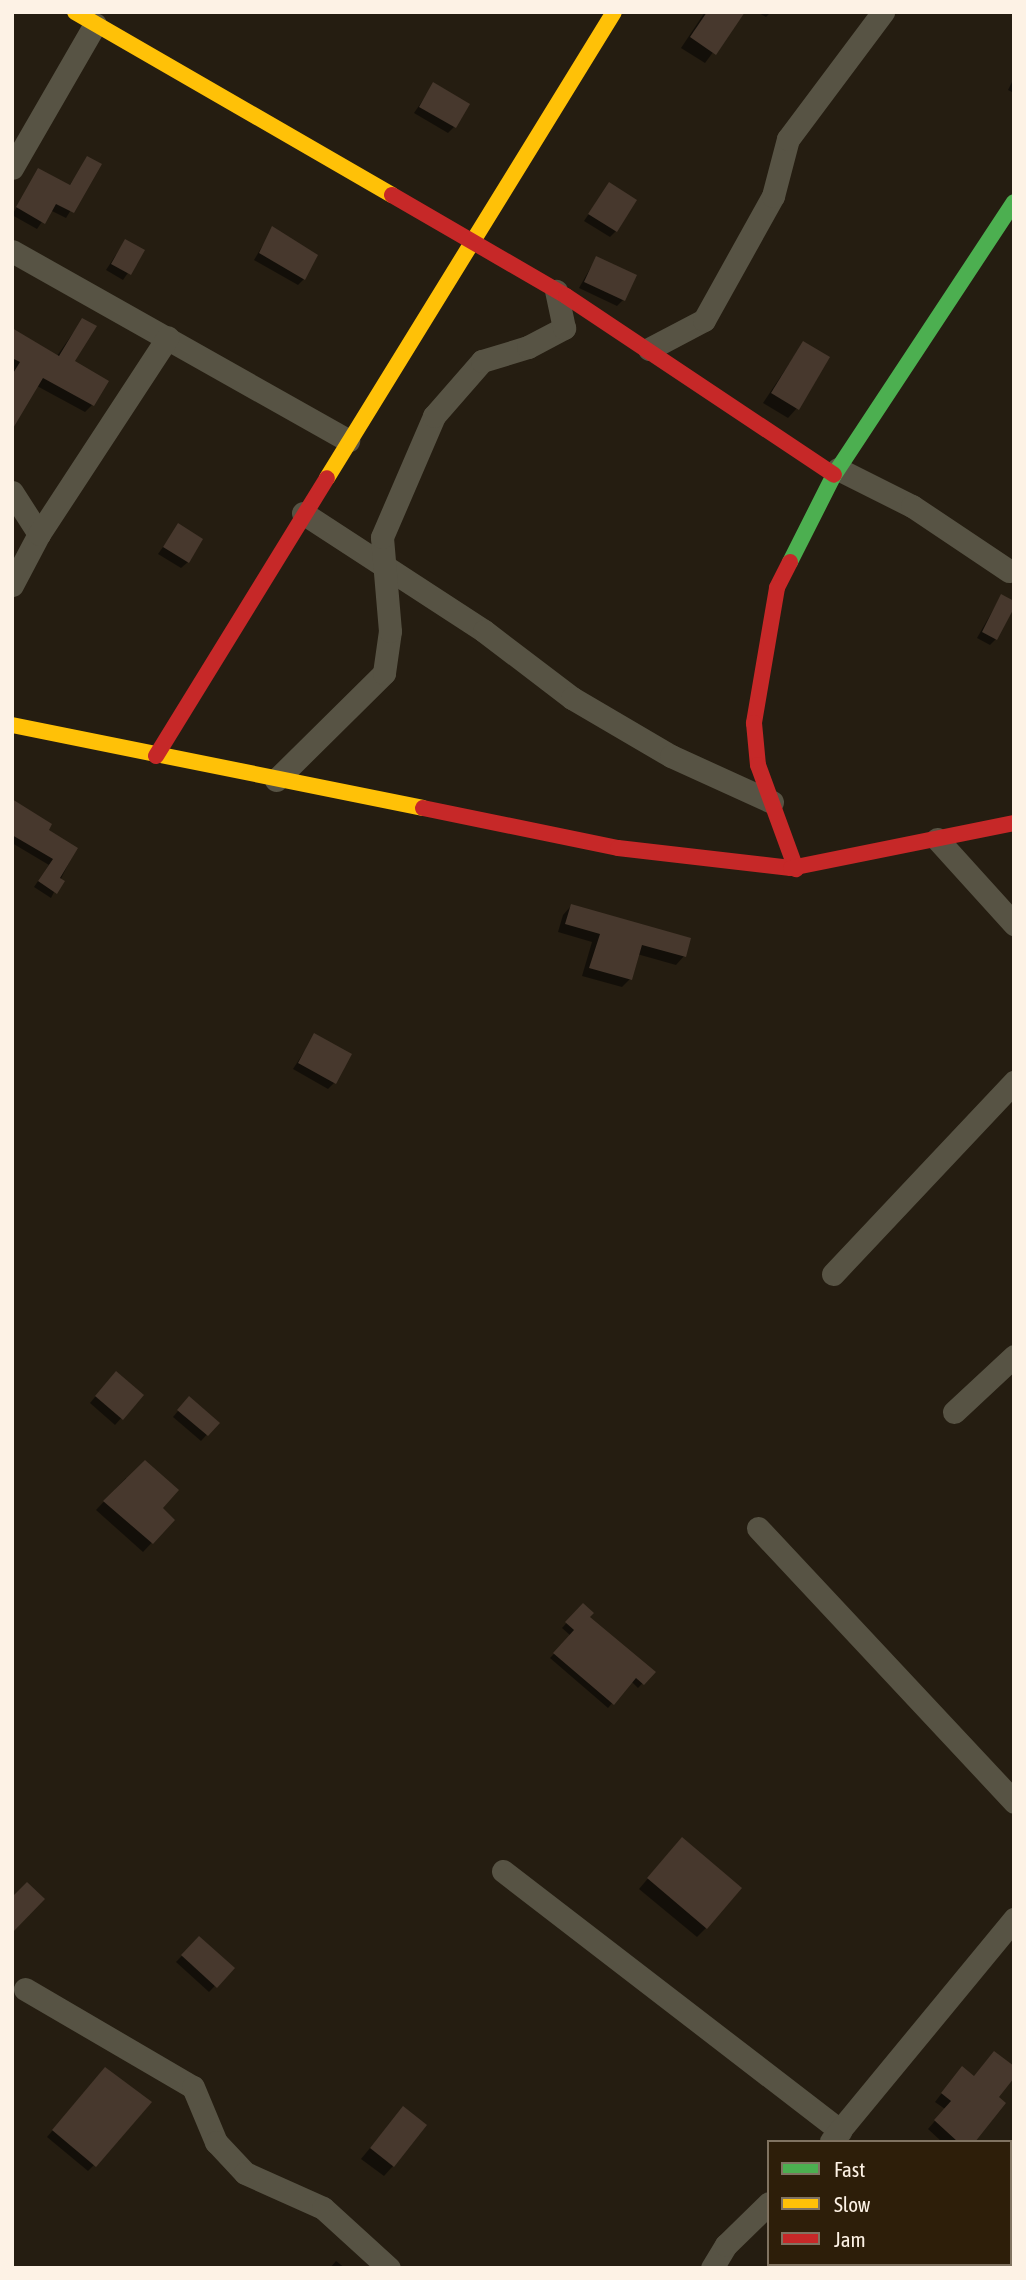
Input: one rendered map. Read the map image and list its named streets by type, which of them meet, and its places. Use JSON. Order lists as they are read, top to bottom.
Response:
{
  "legend": ["Fast", "Slow", "Jam"]
}
